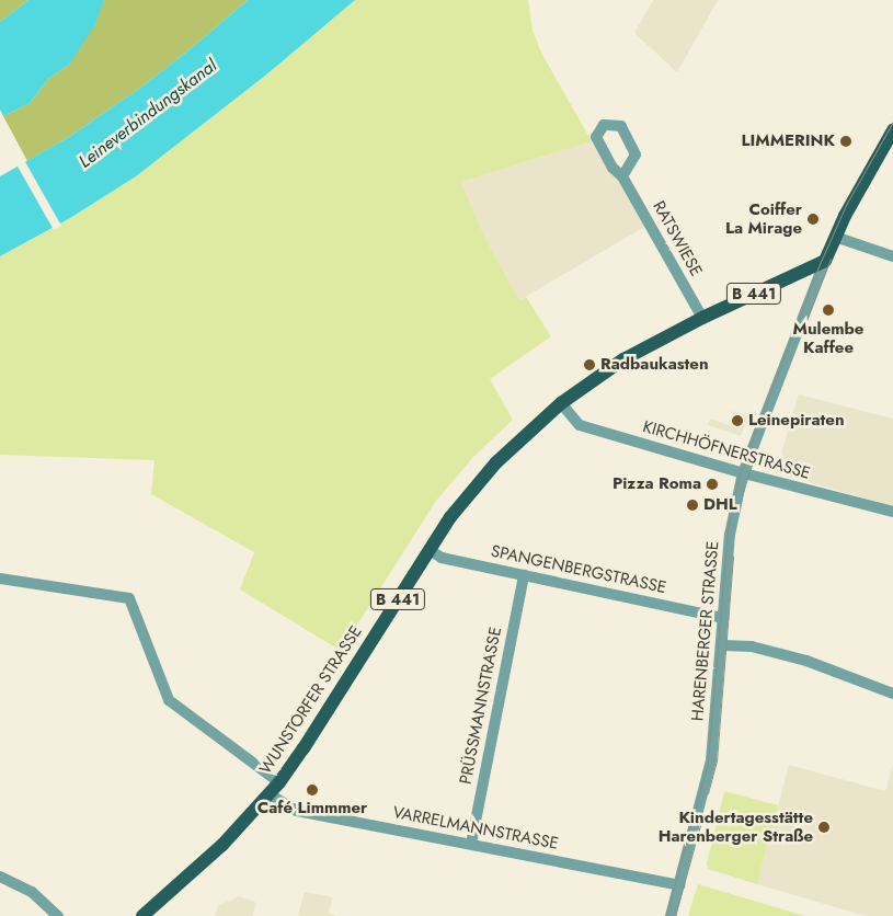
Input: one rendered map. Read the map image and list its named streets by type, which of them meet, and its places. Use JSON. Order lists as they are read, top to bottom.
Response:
{
  "streets": {
    "main road": ["B 441", "WUNSTORFER STRASSE"],
    "street": [
      "RATSWIESE",
      "KIRCHHÖFNERSTRASSE",
      "SPANGENBERGSTRASSE",
      "HARENBERGER STRASSE",
      "PRÜSSMANNSTRASSE",
      "VARRELMANNSTRASSE"
    ]
  },
  "crossings": [
    ["RATSWIESE", "WUNSTORFER STRASSE"],
    ["KIRCHHÖFNERSTRASSE", "HARENBERGER STRASSE"],
    ["KIRCHHÖFNERSTRASSE", "WUNSTORFER STRASSE"],
    ["SPANGENBERGSTRASSE", "HARENBERGER STRASSE"],
    ["SPANGENBERGSTRASSE", "WUNSTORFER STRASSE"],
    ["SPANGENBERGSTRASSE", "PRÜSSMANNSTRASSE"],
    ["HARENBERGER STRASSE", "WUNSTORFER STRASSE"],
    ["HARENBERGER STRASSE", "VARRELMANNSTRASSE"],
    ["WUNSTORFER STRASSE", "VARRELMANNSTRASSE"],
    ["PRÜSSMANNSTRASSE", "VARRELMANNSTRASSE"]
  ],
  "water": ["Leineverbindungskanal"],
  "places": [
    "LIMMERINK",
    "Coiffer La Mirage",
    "Mulembe Kaffee",
    "Radbaukasten",
    "Leinepiraten",
    "Pizza Roma",
    "DHL",
    "Café Limmmer",
    "Kindertagesstätte Harenberger Straße"
  ]
}
